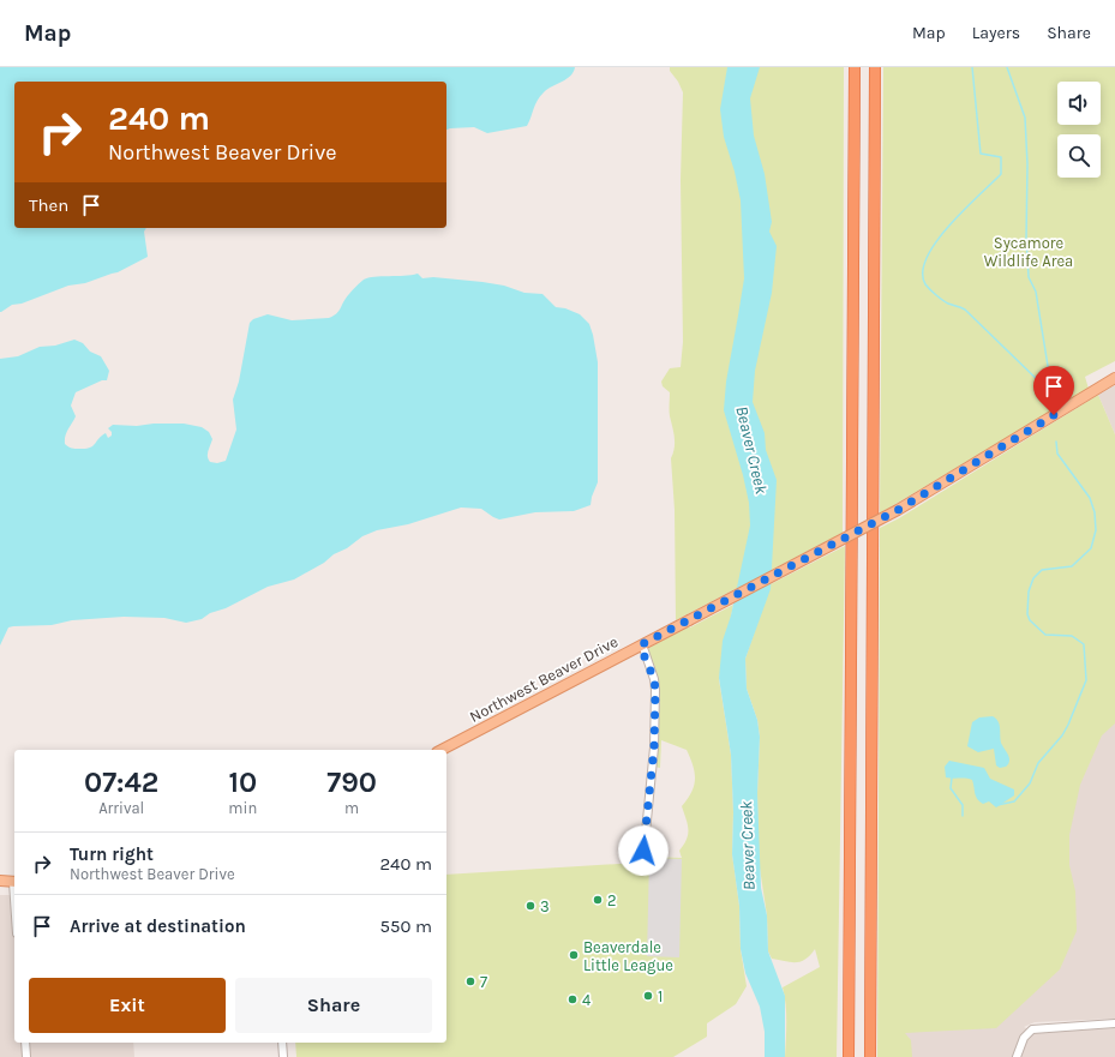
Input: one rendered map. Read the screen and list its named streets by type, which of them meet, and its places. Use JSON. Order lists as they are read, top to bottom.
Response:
{
  "streets": {
    "main road": ["Northwest Beaver Drive"]
  },
  "water": ["Beaver Creek"],
  "parks": ["Sycamore Wildlife Area"],
  "places": [
    "2",
    "3",
    "Beaverdale Little League",
    "7",
    "1",
    "4"
  ],
  "page": {
    "header": "Map",
    "nav": ["Map", "Layers", "Share"],
    "turn": ["240 m", "Northwest Beaver Drive"],
    "then": "Then",
    "eta": [
      "07:42",
      "Arrival",
      "10",
      "min",
      "790",
      "m"
    ],
    "list": [
      {
        "name": "Turn right",
        "note": "Northwest Beaver Drive",
        "value": "240 m"
      },
      {
        "name": "Arrive at destination",
        "value": "550 m"
      }
    ],
    "buttons": ["Exit", "Share"]
  }
}
